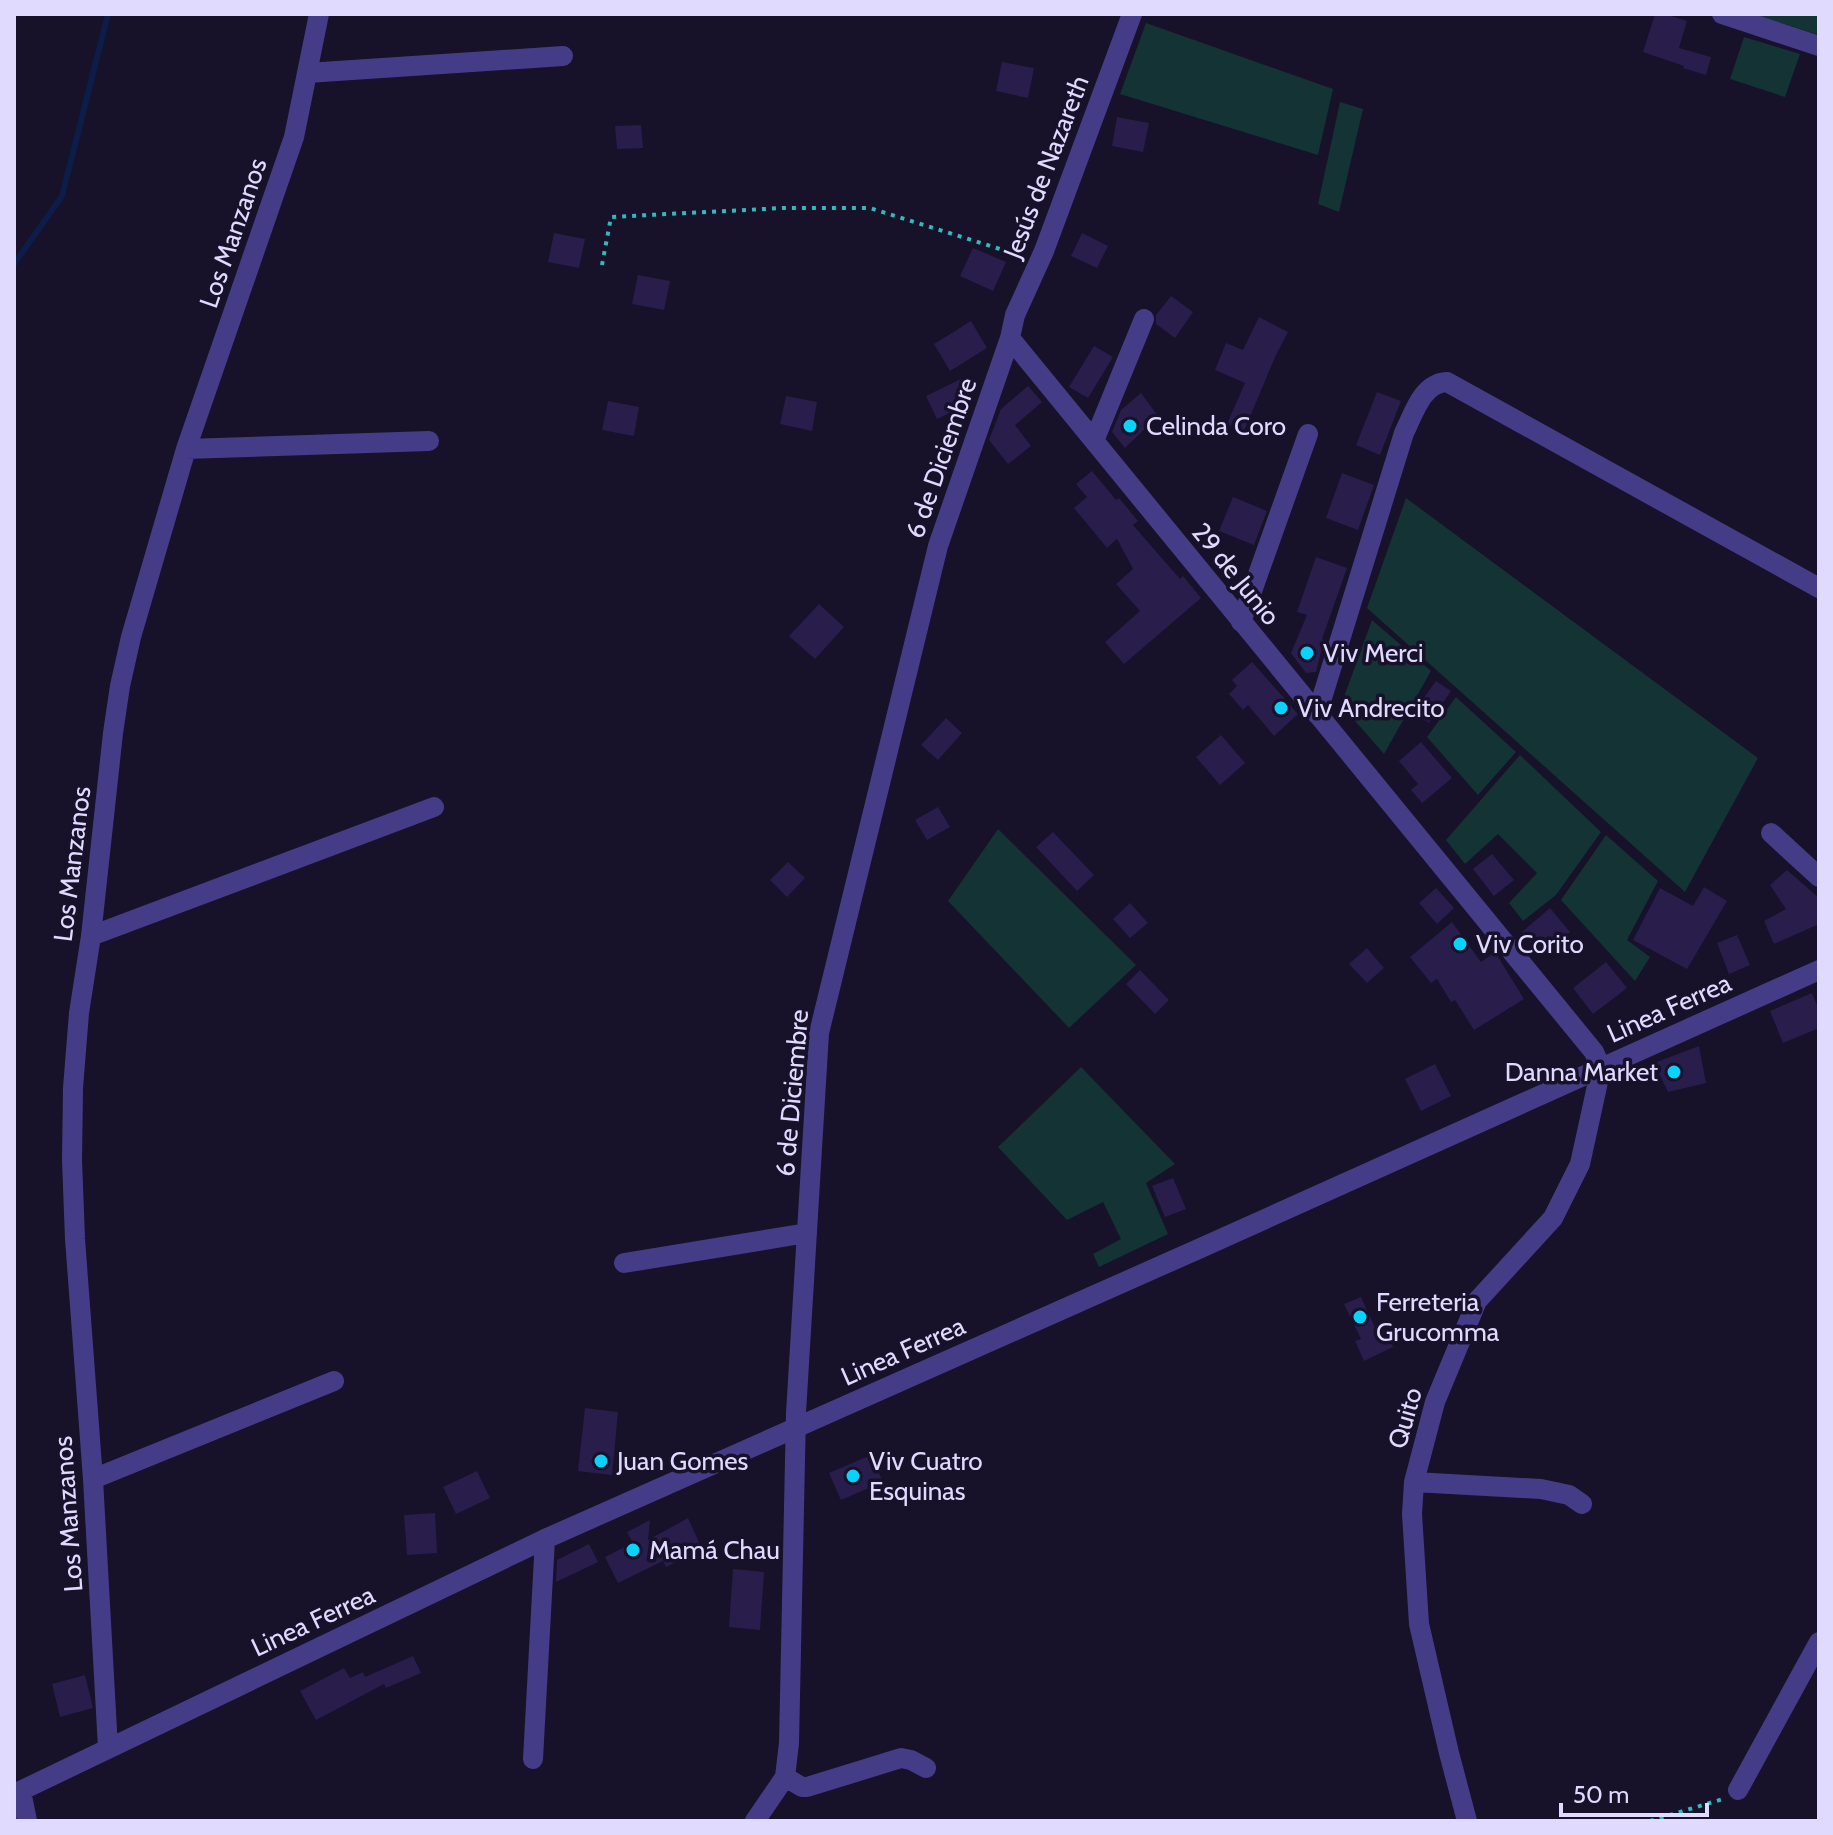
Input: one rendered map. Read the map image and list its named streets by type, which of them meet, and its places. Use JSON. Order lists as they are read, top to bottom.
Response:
{
  "streets": {
    "street": [
      "Jesús de Nazareth",
      "Los Manzanos",
      "6 de Diciembre",
      "29 de Junio",
      "Linea Ferrea",
      "Quito"
    ]
  },
  "crossings": [
    ["Jesús de Nazareth", "6 de Diciembre"],
    ["Jesús de Nazareth", "29 de Junio"],
    ["Los Manzanos", "Linea Ferrea"],
    ["6 de Diciembre", "29 de Junio"],
    ["6 de Diciembre", "Linea Ferrea"],
    ["29 de Junio", "Linea Ferrea"],
    ["29 de Junio", "Quito"],
    ["Linea Ferrea", "Quito"]
  ],
  "places": [
    "Celinda Coro",
    "Viv Merci",
    "Viv Andrecito",
    "Viv Corito",
    "Danna Market",
    "Ferreteria Grucomma",
    "Juan Gomes",
    "Viv Cuatro Esquinas",
    "Mamá Chau"
  ],
  "scale_bar": "50 m"
}
